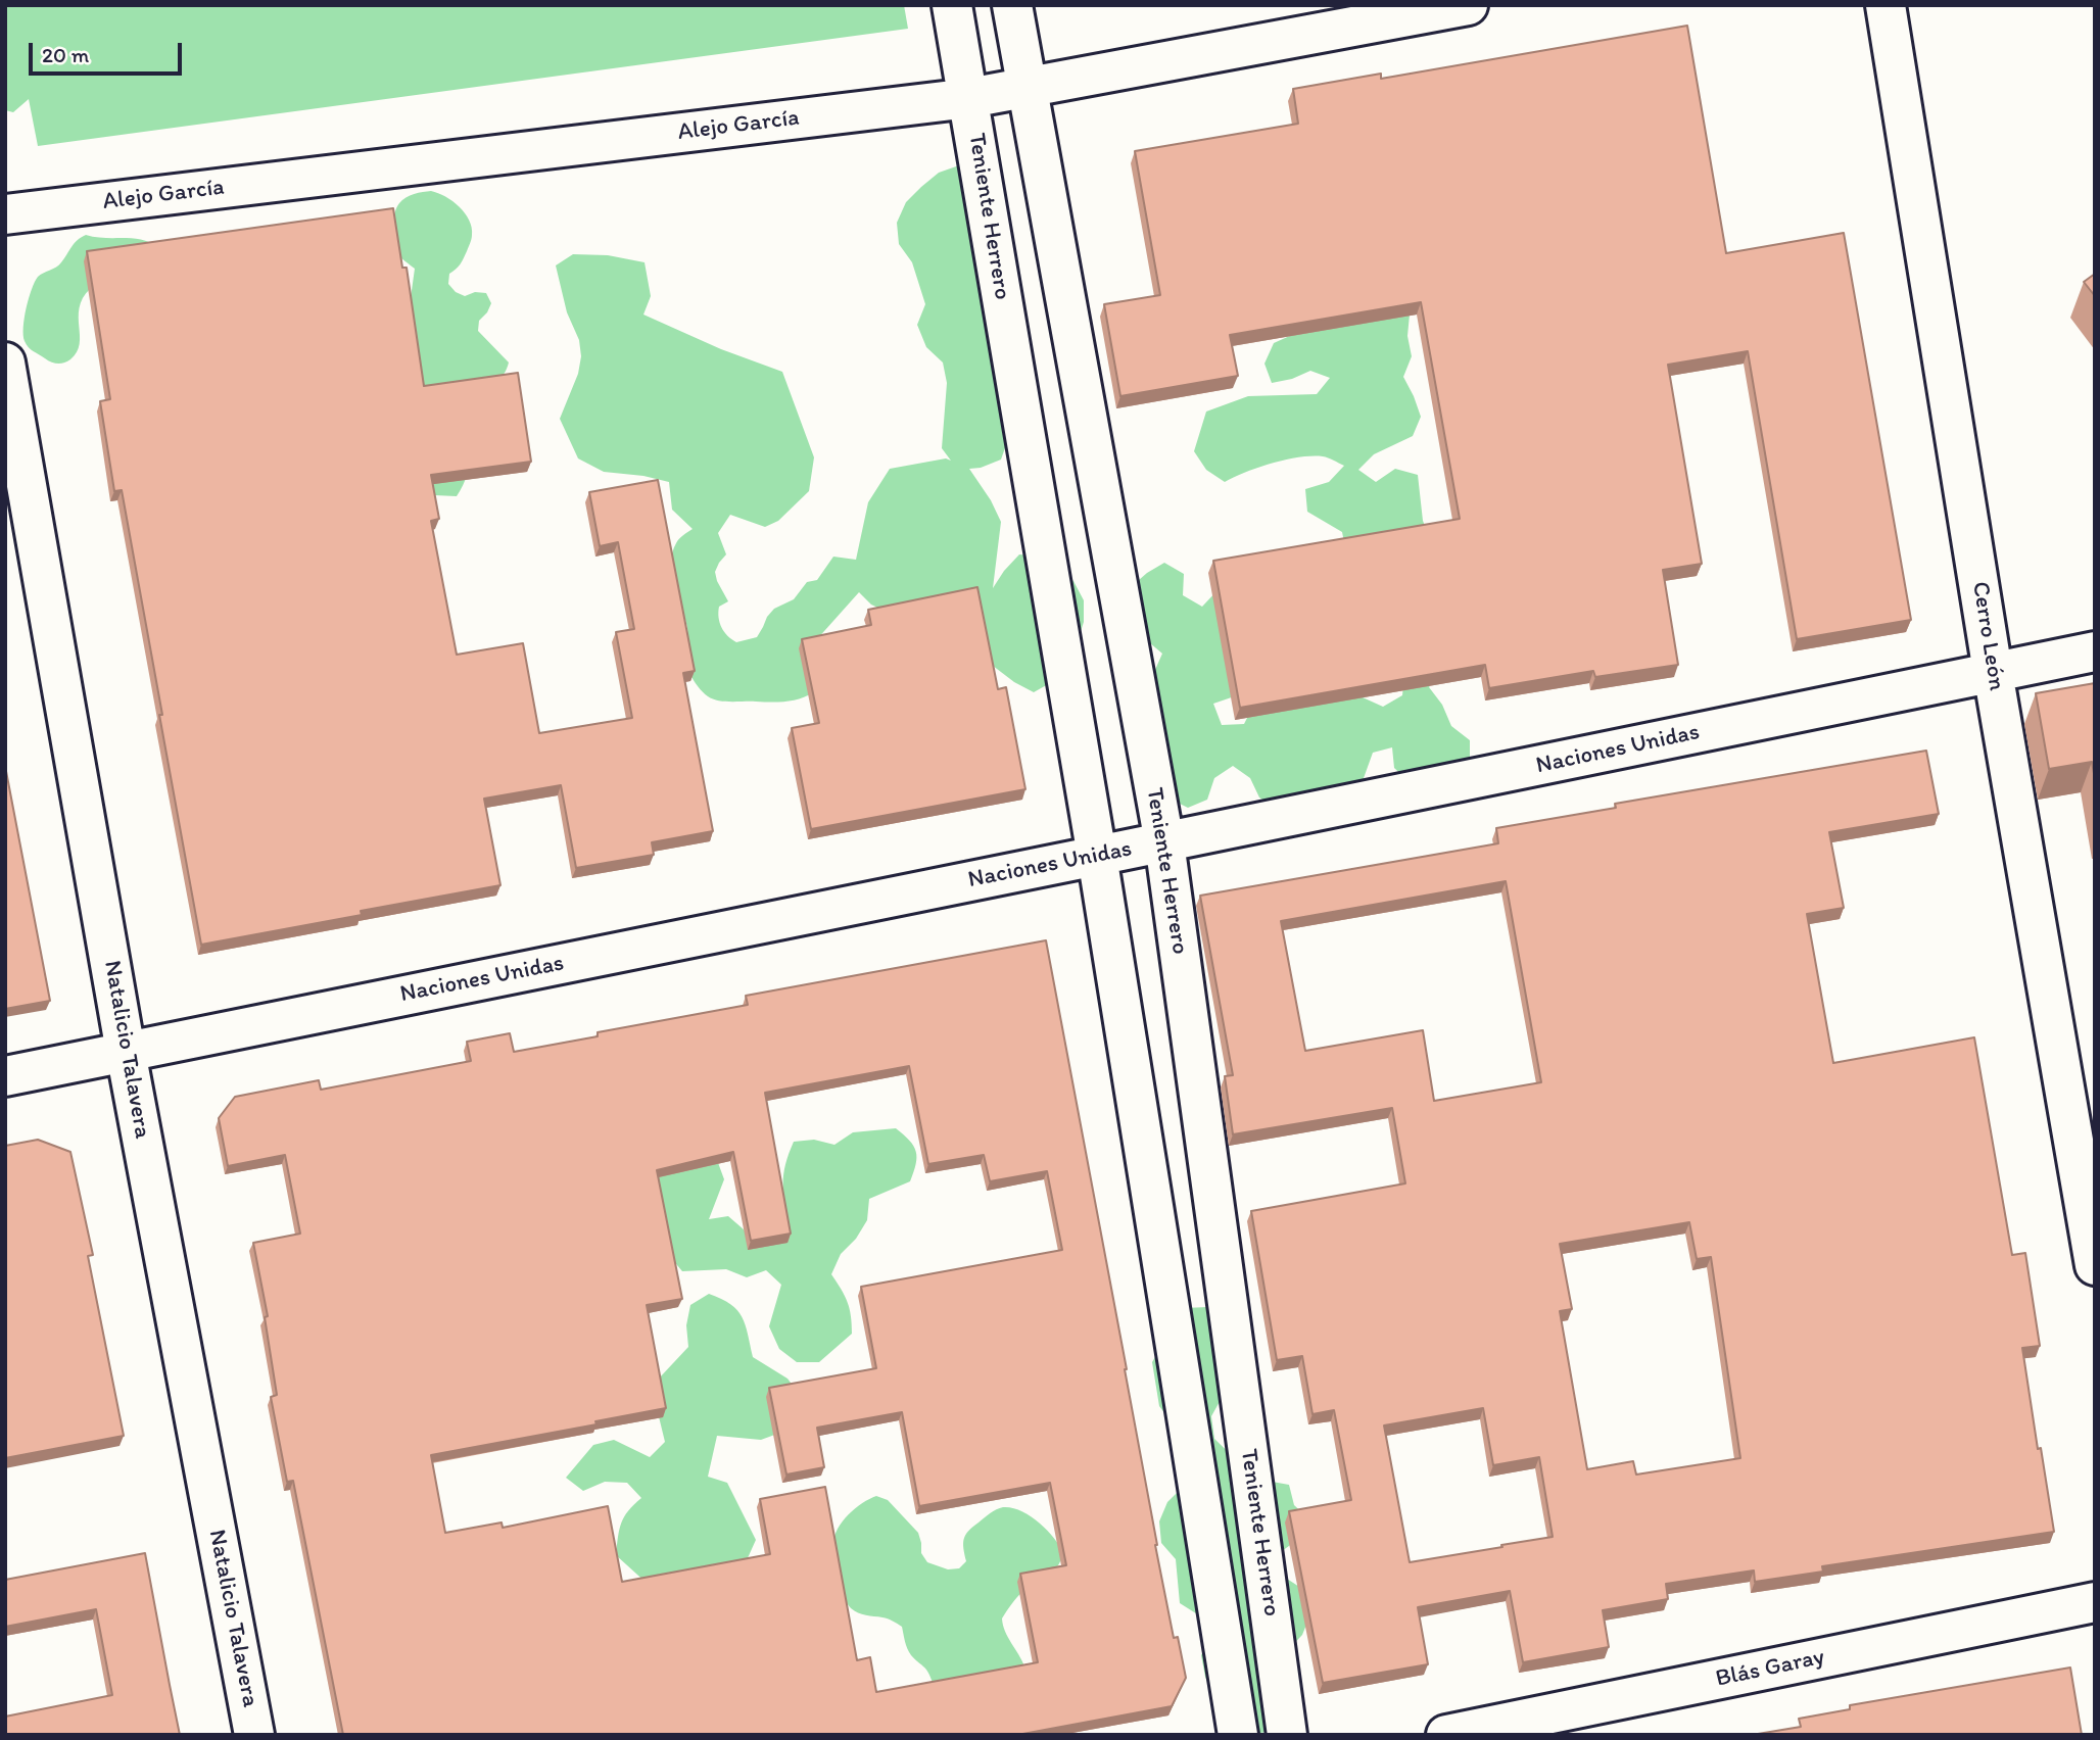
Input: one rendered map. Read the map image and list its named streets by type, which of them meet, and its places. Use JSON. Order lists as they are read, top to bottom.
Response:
{
  "streets": {
    "street": [
      "Alejo García",
      "Teniente Herrero",
      "Cerro León",
      "Naciones Unidas",
      "Natalicio Talavera",
      "Blás Garay"
    ]
  },
  "crossings": [
    ["Alejo García", "Teniente Herrero"],
    ["Teniente Herrero", "Naciones Unidas"],
    ["Cerro León", "Naciones Unidas"],
    ["Naciones Unidas", "Natalicio Talavera"]
  ],
  "scale_bar": "20 m"
}
